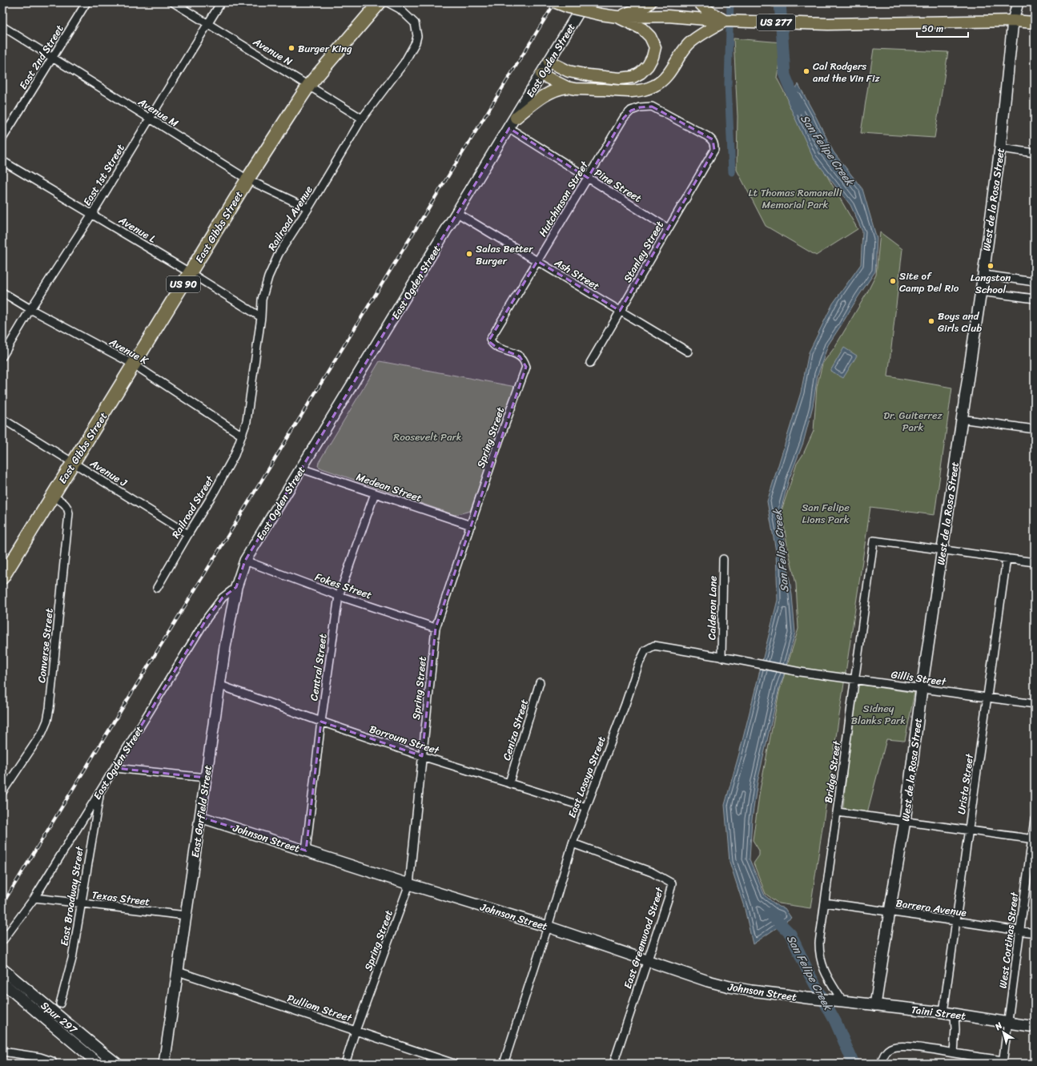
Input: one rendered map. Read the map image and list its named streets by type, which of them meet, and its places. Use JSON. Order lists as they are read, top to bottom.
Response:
{
  "streets": {
    "highway": ["East Gibbs Street", "US 90"],
    "main road": ["US 277"],
    "street": [
      "Avenue N",
      "East 2nd Street",
      "East Ogden Street",
      "Avenue M",
      "East 1st Street",
      "Pine Street",
      "Hutchinson Street",
      "West de la Rosa Street",
      "Railroad Avenue",
      "Avenue L",
      "Stanley Street",
      "Ash Street",
      "Avenue K",
      "Spring Street",
      "Avenue J",
      "Medean Street",
      "Railroad Street",
      "Fokes Street",
      "Calderon Lane",
      "Converse Street",
      "Central Street",
      "Gillis Street",
      "Ceniza Street",
      "Borroum Street",
      "Bridge Street",
      "East Losoya Street",
      "Urista Street",
      "East Garfield Street",
      "Johnson Street",
      "East Broadway Street",
      "Texas Street",
      "Barrera Avenue",
      "East Greenwood Street",
      "West Cortinas Street",
      "Pulliam Street",
      "Taini Street",
      "Spur 297"
    ]
  },
  "crossings": [
    ["US 277", "West de la Rosa Street"],
    ["Avenue N", "East 1st Street"],
    ["Avenue N", "Railroad Avenue"],
    ["Avenue N", "East Gibbs Street"],
    ["East 2nd Street", "Avenue M"],
    ["East Ogden Street", "Pine Street"],
    ["East Ogden Street", "Ash Street"],
    ["East Ogden Street", "Medean Street"],
    ["East Ogden Street", "Fokes Street"],
    ["East Ogden Street", "East Garfield Street"],
    ["East Ogden Street", "East Broadway Street"],
    ["East Ogden Street", "Texas Street"],
    ["Avenue M", "East 1st Street"],
    ["Avenue M", "Railroad Avenue"],
    ["Avenue M", "East Gibbs Street"],
    ["East 1st Street", "Avenue L"],
    ["East 1st Street", "Avenue K"],
    ["Pine Street", "Hutchinson Street"],
    ["Pine Street", "Stanley Street"],
    ["Hutchinson Street", "Stanley Street"],
    ["Hutchinson Street", "Ash Street"],
    ["Hutchinson Street", "Spring Street"],
    ["West de la Rosa Street", "Gillis Street"],
    ["West de la Rosa Street", "Bridge Street"],
    ["West de la Rosa Street", "Barrera Avenue"],
    ["West de la Rosa Street", "Taini Street"],
    ["Railroad Avenue", "Avenue L"],
    ["Railroad Avenue", "Avenue K"],
    ["Railroad Avenue", "Railroad Street"],
    ["East Gibbs Street", "Avenue L"],
    ["East Gibbs Street", "Avenue K"],
    ["East Gibbs Street", "Avenue J"],
    ["East Gibbs Street", "Converse Street"],
    ["Stanley Street", "Ash Street"],
    ["Avenue K", "Railroad Street"],
    ["Spring Street", "Medean Street"],
    ["Spring Street", "Fokes Street"],
    ["Spring Street", "Borroum Street"],
    ["Spring Street", "Johnson Street"],
    ["Spring Street", "Pulliam Street"],
    ["Avenue J", "Railroad Street"],
    ["Medean Street", "Central Street"],
    ["Fokes Street", "Central Street"],
    ["Fokes Street", "East Garfield Street"],
    ["Calderon Lane", "East Losoya Street"],
    ["Central Street", "Borroum Street"],
    ["Central Street", "Johnson Street"],
    ["Gillis Street", "Bridge Street"],
    ["Gillis Street", "East Losoya Street"],
    ["Gillis Street", "Urista Street"],
    ["Ceniza Street", "Borroum Street"],
    ["Borroum Street", "East Losoya Street"],
    ["Borroum Street", "East Garfield Street"],
    ["Bridge Street", "Johnson Street"],
    ["Bridge Street", "Barrera Avenue"],
    ["Bridge Street", "Taini Street"],
    ["East Losoya Street", "Johnson Street"],
    ["East Losoya Street", "East Greenwood Street"],
    ["Urista Street", "Barrera Avenue"],
    ["Urista Street", "Taini Street"],
    ["East Garfield Street", "Johnson Street"],
    ["East Garfield Street", "Texas Street"],
    ["East Garfield Street", "Pulliam Street"],
    ["Johnson Street", "East Greenwood Street"],
    ["Johnson Street", "Taini Street"],
    ["East Broadway Street", "Texas Street"],
    ["Barrera Avenue", "West Cortinas Street"],
    ["West Cortinas Street", "Taini Street"]
  ],
  "water": ["San Felipe Creek"],
  "parks": [
    "Lt Thomas Romanelli Memorial Park",
    "Dr. Guiterrez Park",
    "Roosevelt Park",
    "San Felipe Lions Park",
    "Sidney Blanks Park"
  ],
  "places": [
    "Burger King",
    "Cal Rodgers and the Vin Fiz",
    "Salas Better Burger",
    "Langston School",
    "Site of Camp Del Rio",
    "Boys and Girls Club"
  ],
  "scale_bar": "50 m",
  "north": "top left"
}
